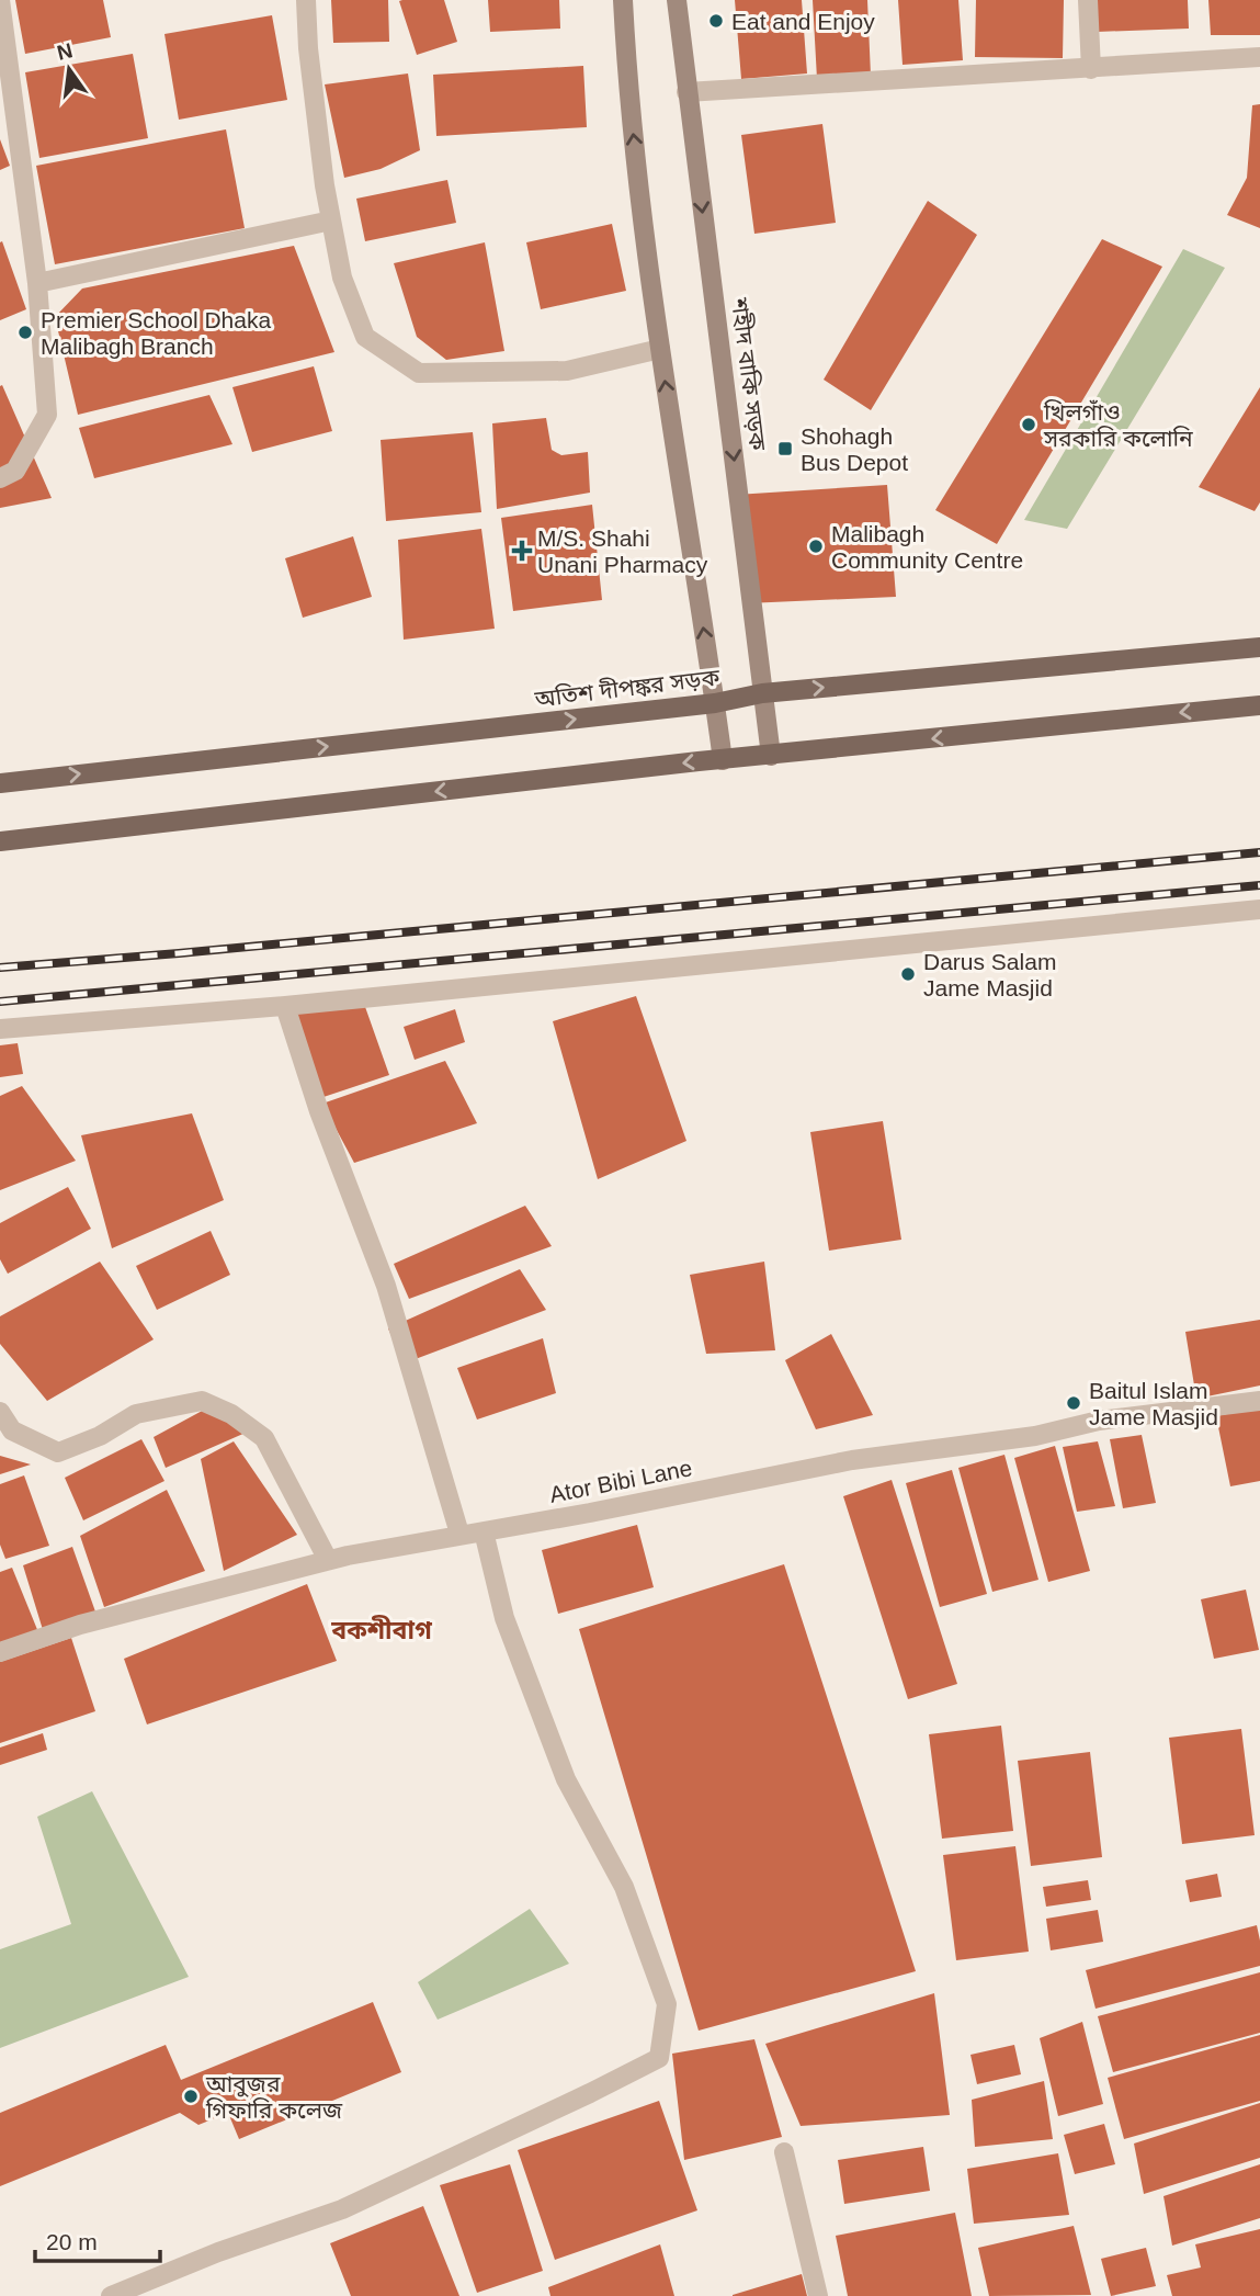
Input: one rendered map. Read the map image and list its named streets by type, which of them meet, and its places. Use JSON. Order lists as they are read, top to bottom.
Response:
{
  "streets": {
    "main road": ["অতিশ দীপঙ্কর সড়ক"],
    "street": ["শহীদ বাকি সড়ক", "Ator Bibi Lane"]
  },
  "crossings": [
    ["শহীদ বাকি সড়ক", "অতিশ দীপঙ্কর সড়ক"]
  ],
  "districts": ["বকশীবাগ"],
  "places": {
    "other": [
      "Eat and Enjoy",
      "Premier School Dhaka Malibagh Branch",
      "খিলগাঁও সরকারি কলোনি",
      "Malibagh Community Centre",
      "Darus Salam Jame Masjid",
      "Baitul Islam Jame Masjid",
      "আবুজর গিফারি কলেজ"
    ],
    "transit": ["Shohagh Bus Depot"],
    "health": ["M/S. Shahi Unani Pharmacy"]
  },
  "scale_bar": "20 m",
  "north": "top"
}
